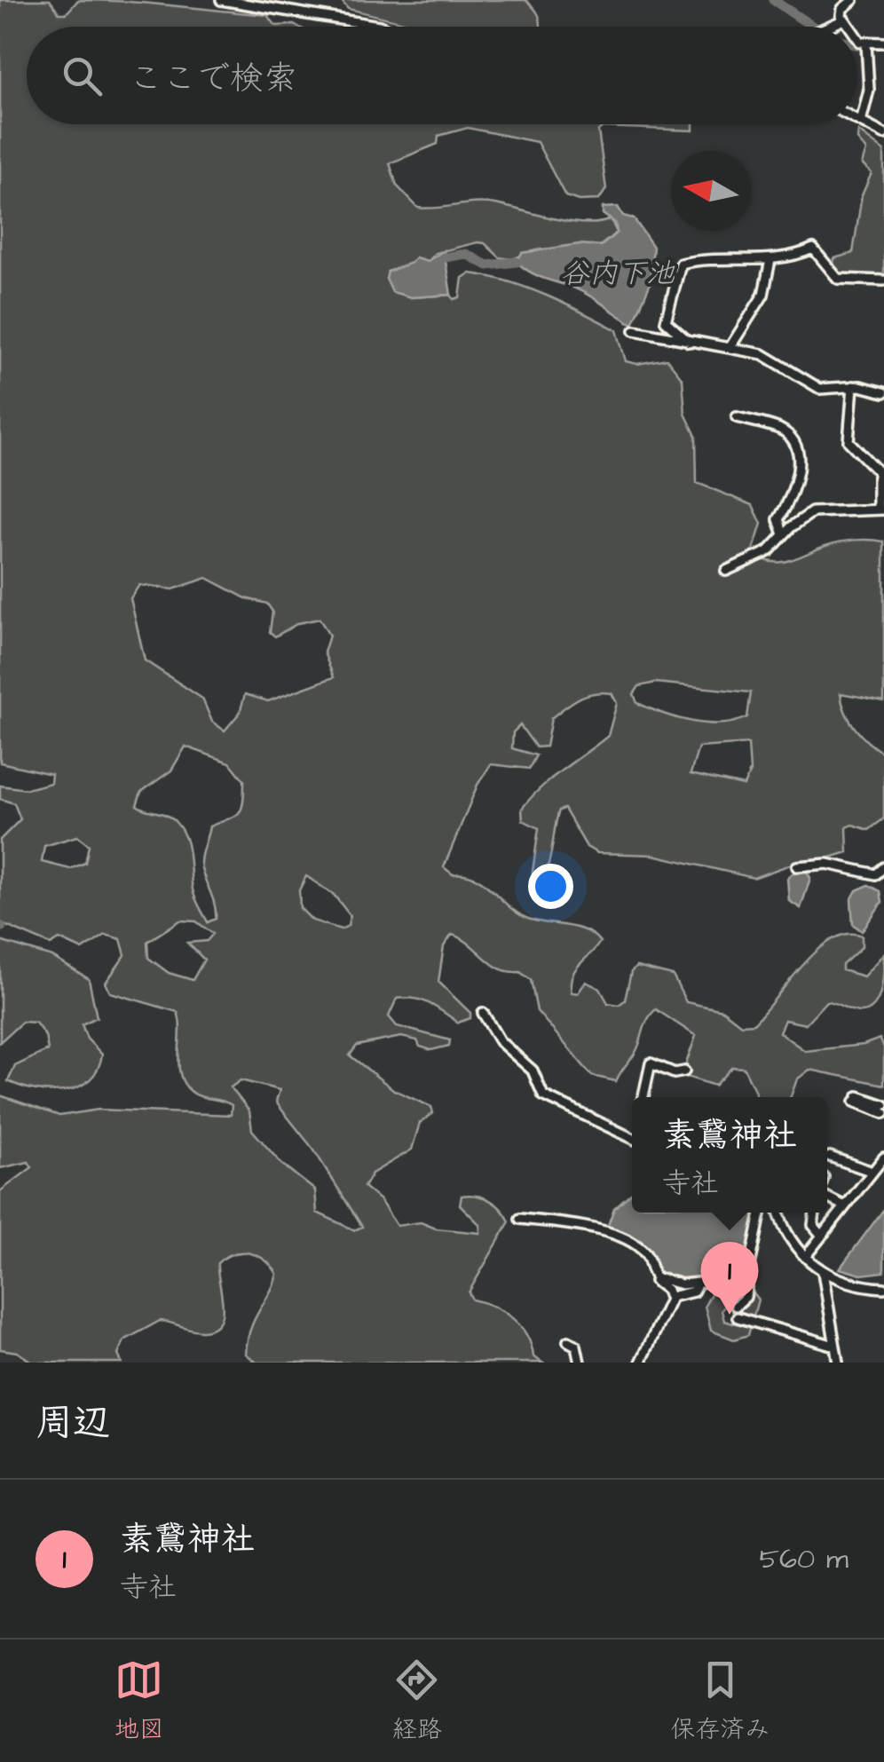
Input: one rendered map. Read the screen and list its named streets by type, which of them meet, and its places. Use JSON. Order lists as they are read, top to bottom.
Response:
{
  "water": ["谷内下池"],
  "north": "left",
  "page": {
    "search": "ここで検索",
    "popup": ["素鵞神社", "寺社"],
    "pins": "1",
    "heading": "周辺",
    "list": [
      {
        "mark": "1",
        "name": "素鵞神社",
        "note": "寺社",
        "value": "560 m"
      }
    ],
    "nav": ["地図", "経路", "保存済み"]
  }
}
